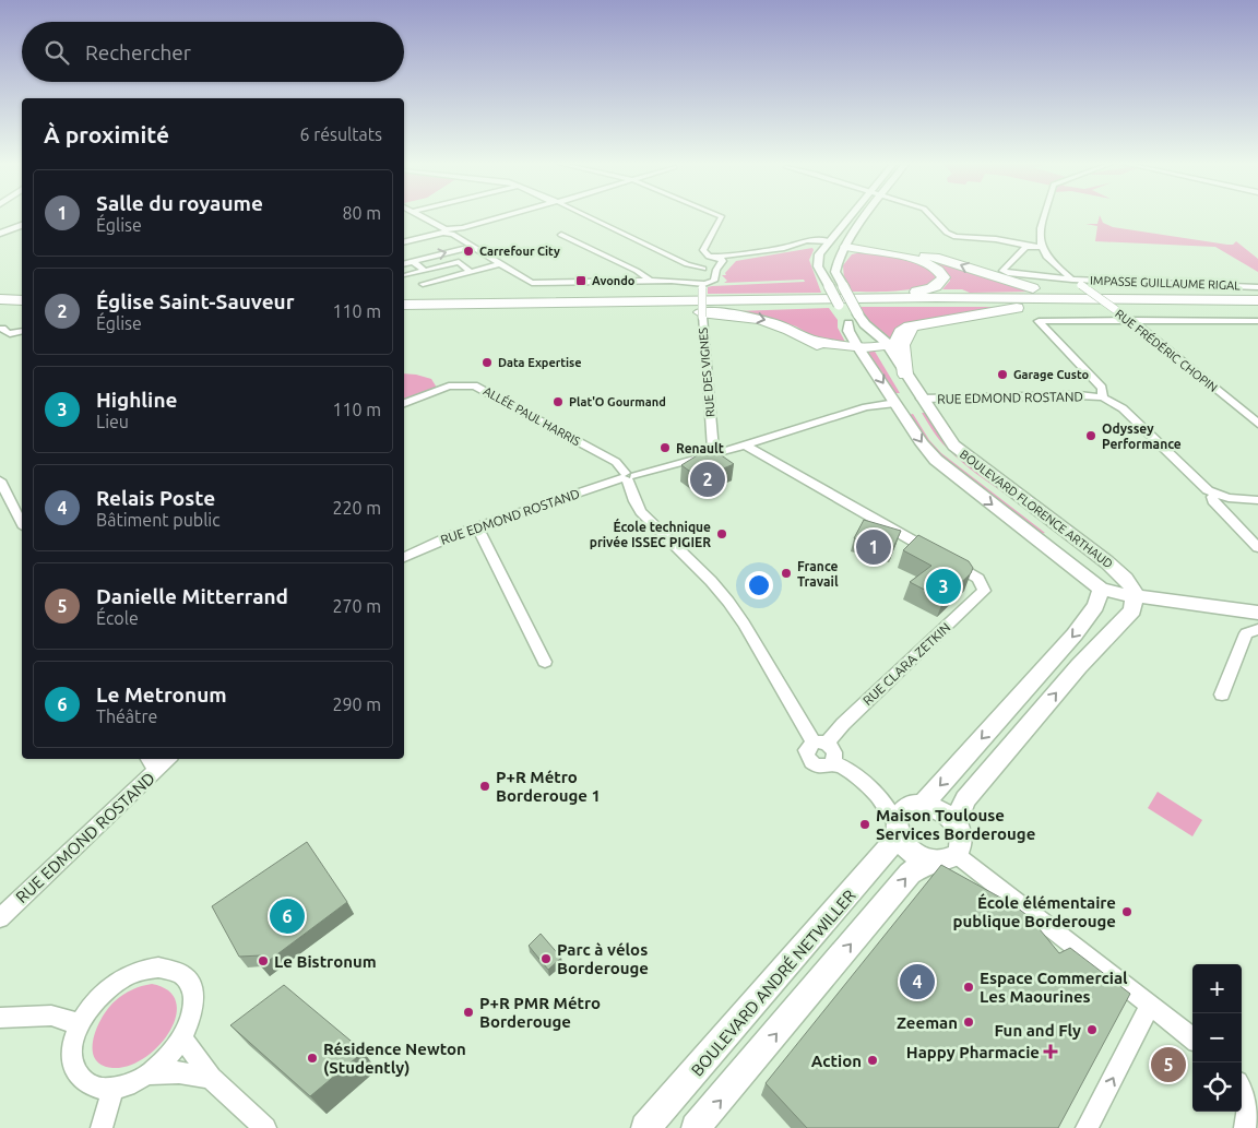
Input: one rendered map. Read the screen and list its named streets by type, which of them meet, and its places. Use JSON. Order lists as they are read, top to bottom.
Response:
{
  "streets": {
    "street": [
      "IMPASSE GUILLAUME RIGAL",
      "RUE FRÉDÉRIC CHOPIN",
      "RUE DES VIGNES",
      "RUE EDMOND ROSTAND",
      "ALLÉE PAUL HARRIS",
      "BOULEVARD FLORENCE ARTHAUD",
      "RUE CLARA ZETKIN",
      "BOULEVARD ANDRÉ NETWILLER"
    ]
  },
  "crossings": [
    ["IMPASSE GUILLAUME RIGAL", "RUE FRÉDÉRIC CHOPIN"],
    ["RUE DES VIGNES", "RUE EDMOND ROSTAND"],
    ["RUE EDMOND ROSTAND", "ALLÉE PAUL HARRIS"],
    ["RUE EDMOND ROSTAND", "BOULEVARD FLORENCE ARTHAUD"],
    ["RUE EDMOND ROSTAND", "RUE CLARA ZETKIN"],
    ["BOULEVARD FLORENCE ARTHAUD", "BOULEVARD ANDRÉ NETWILLER"]
  ],
  "places": {
    "other": [
      "Carrefour City",
      "Data Expertise",
      "Garage Custo",
      "Plat'O Gourmand",
      "Odyssey Performance",
      "Renault",
      "École technique privée ISSEC PIGIER",
      "France Travail",
      "P+R Métro Borderouge 1",
      "Maison Toulouse Services Borderouge",
      "École élémentaire publique Borderouge",
      "Parc à vélos Borderouge",
      "Le Bistronum",
      "Espace Commercial Les Maourines",
      "P+R PMR Métro Borderouge",
      "Zeeman",
      "Fun and Fly",
      "Résidence Newton (Studently)",
      "Action"
    ],
    "transit": ["Avondo"],
    "health": ["Happy Pharmacie"]
  },
  "page": {
    "search": "Rechercher",
    "heading": ["À proximité", "6 résultats"],
    "list": [
      {
        "mark": "1",
        "name": "Salle du royaume",
        "note": "Église",
        "value": "80 m"
      },
      {
        "mark": "2",
        "name": "Église Saint-Sauveur",
        "note": "Église",
        "value": "110 m"
      },
      {
        "mark": "3",
        "name": "Highline",
        "note": "Lieu",
        "value": "110 m"
      },
      {
        "mark": "4",
        "name": "Relais Poste",
        "note": "Bâtiment public",
        "value": "220 m"
      },
      {
        "mark": "5",
        "name": "Danielle Mitterrand",
        "note": "École",
        "value": "270 m"
      },
      {
        "mark": "6",
        "name": "Le Metronum",
        "note": "Théâtre",
        "value": "290 m"
      }
    ],
    "pins": [
      "2",
      "1",
      "3",
      "6",
      "4",
      "5"
    ],
    "map_buttons": ["+", "−"]
  }
}
